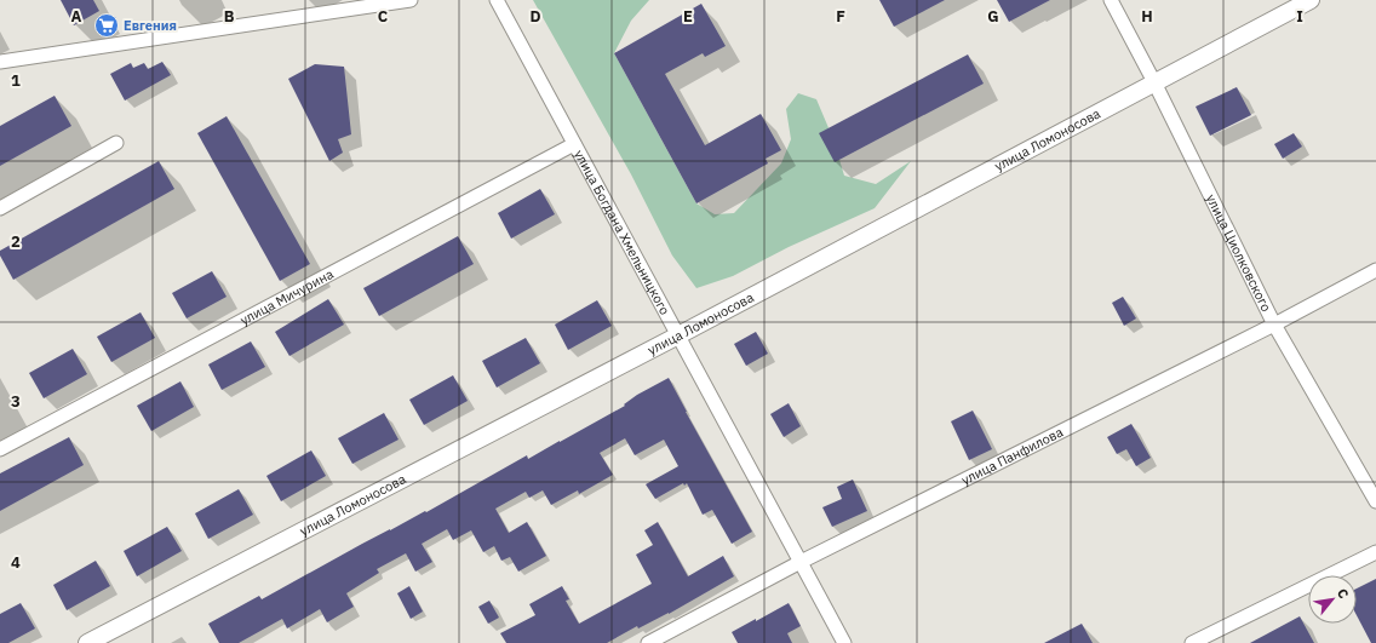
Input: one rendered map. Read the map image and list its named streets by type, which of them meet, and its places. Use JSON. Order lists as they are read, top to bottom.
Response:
{
  "streets": {
    "street": [
      "улица Ломоносова",
      "улица Богдана Хмельницкого",
      "улица Циолковского",
      "улица Мичурина",
      "улица Панфилова"
    ]
  },
  "crossings": [
    ["улица Ломоносова", "улица Богдана Хмельницкого"],
    ["улица Ломоносова", "улица Циолковского"],
    ["улица Богдана Хмельницкого", "улица Мичурина"],
    ["улица Богдана Хмельницкого", "улица Панфилова"],
    ["улица Циолковского", "улица Панфилова"]
  ],
  "places": {
    "supermarket": ["Евгения"]
  },
  "north": "top right",
  "grid": {
    "columns": [
      "A",
      "B",
      "C",
      "D",
      "E",
      "F",
      "G",
      "H",
      "I"
    ],
    "rows": [
      "1",
      "2",
      "3",
      "4"
    ]
  }
}
